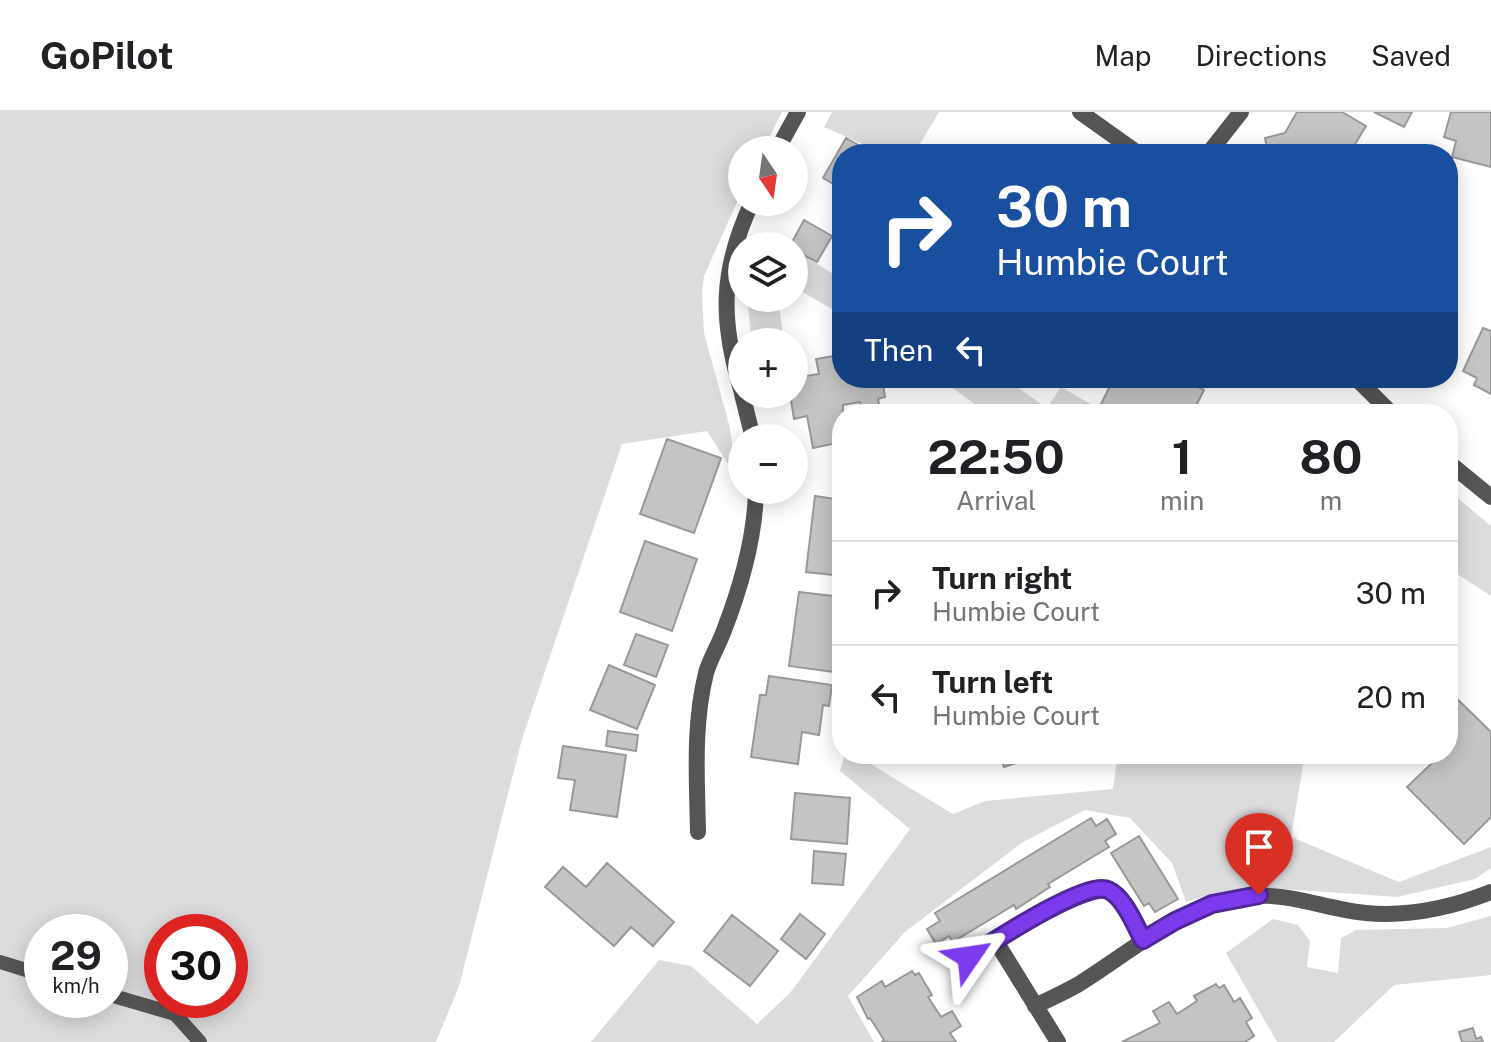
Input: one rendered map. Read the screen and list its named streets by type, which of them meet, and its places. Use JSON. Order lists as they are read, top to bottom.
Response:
{
  "north": "bottom",
  "page": {
    "header": "GoPilot",
    "nav": ["Map", "Directions", "Saved"],
    "map_buttons": ["+", "−"],
    "turn": ["30 m", "Humbie Court"],
    "then": "Then",
    "eta": [
      "22:50",
      "Arrival",
      "1",
      "min",
      "80",
      "m"
    ],
    "list": [
      {
        "name": "Turn right",
        "note": "Humbie Court",
        "value": "30 m"
      },
      {
        "name": "Turn left",
        "note": "Humbie Court",
        "value": "20 m"
      }
    ],
    "speed": "29 km/h",
    "limit": "30"
  }
}
